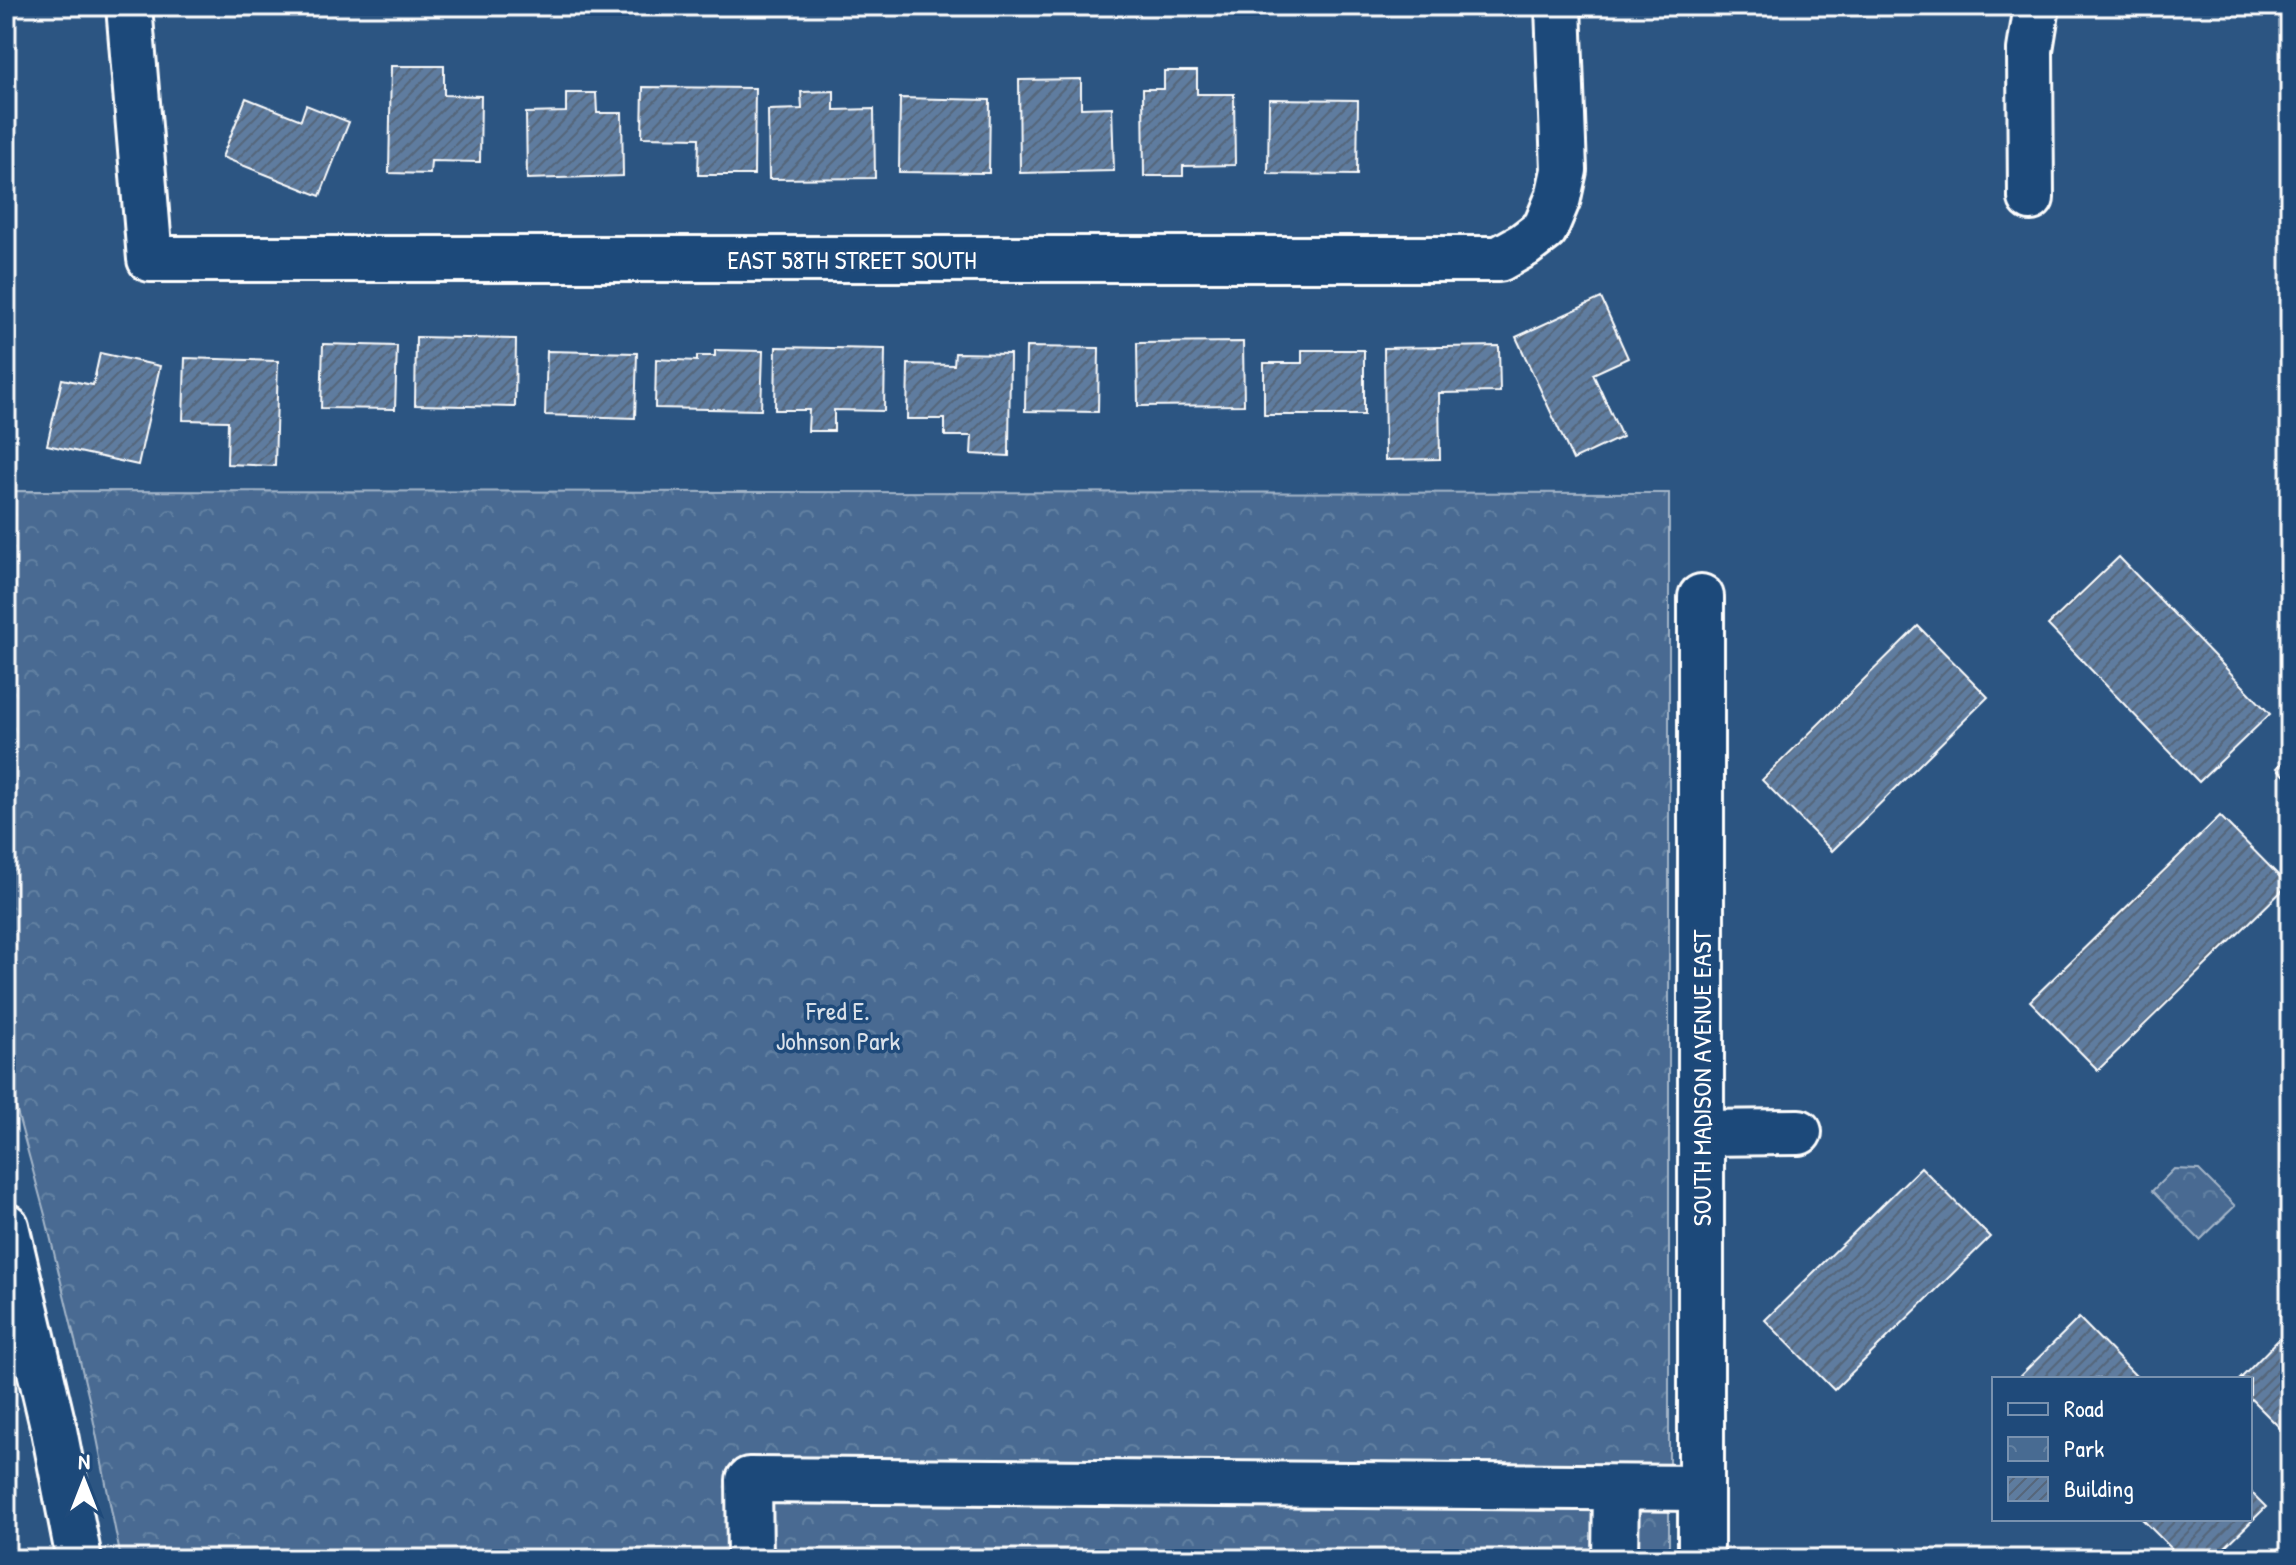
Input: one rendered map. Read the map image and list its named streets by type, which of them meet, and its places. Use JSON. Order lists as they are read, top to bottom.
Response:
{
  "streets": {
    "street": ["EAST 58TH STREET SOUTH", "SOUTH MADISON AVENUE EAST"]
  },
  "parks": ["Fred E. Johnson Park"],
  "legend": ["Road", "Park", "Building"],
  "north": "top"
}
